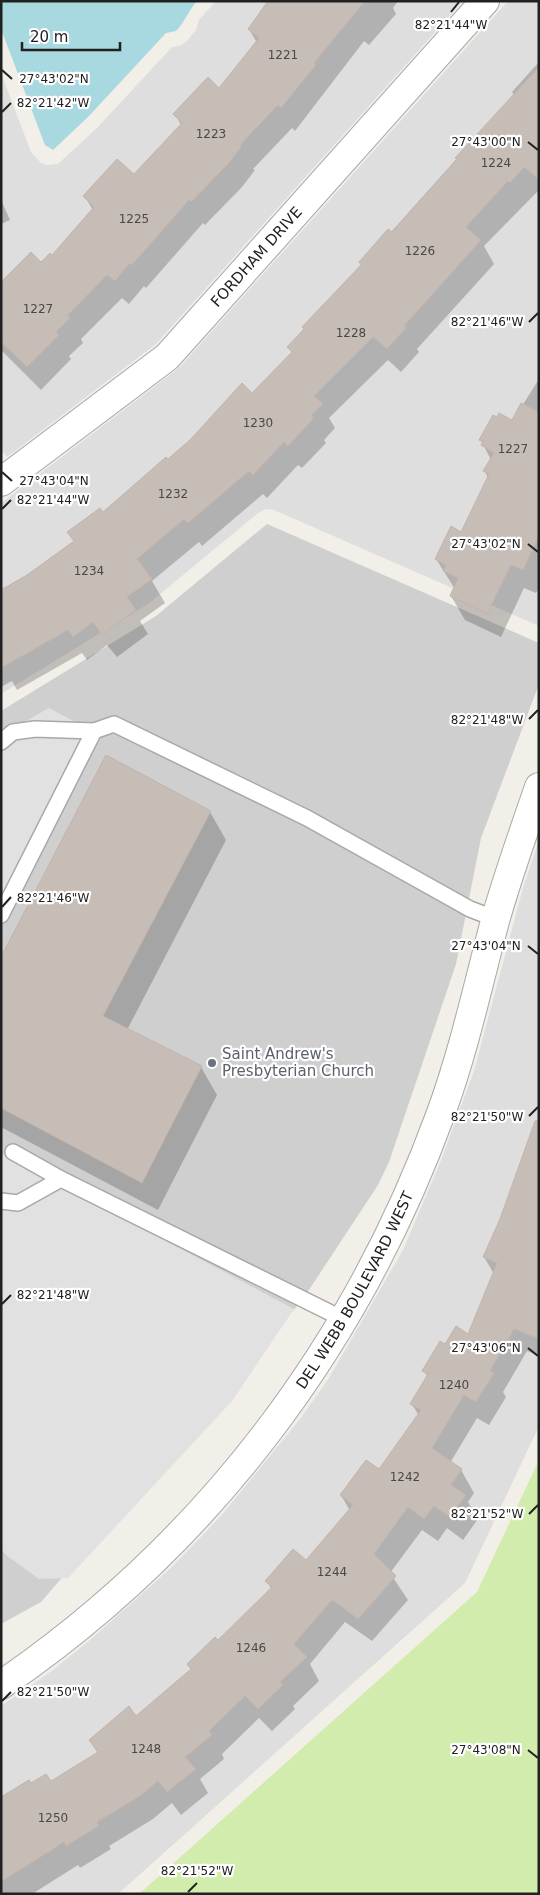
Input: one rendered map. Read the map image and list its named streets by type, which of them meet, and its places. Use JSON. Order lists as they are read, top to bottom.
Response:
{
  "streets": {
    "street": ["FORDHAM DRIVE", "DEL WEBB BOULEVARD WEST"]
  },
  "places": ["Saint Andrew's Presbyterian Church"],
  "house_numbers": [
    "1221",
    "1223",
    "1224",
    "1225",
    "1226",
    "1227",
    "1228",
    "1230",
    "1227",
    "1232",
    "1234",
    "1240",
    "1242",
    "1244",
    "1246",
    "1248",
    "1250"
  ],
  "scale_bar": "20 m",
  "coordinates": [
    "82°21'44\"W",
    "27°43'02\"N",
    "82°21'42\"W",
    "27°43'00\"N",
    "82°21'46\"W",
    "27°43'04\"N",
    "82°21'48\"W",
    "82°21'50\"W",
    "27°43'06\"N",
    "82°21'52\"W",
    "27°43'08\"N"
  ]
}
